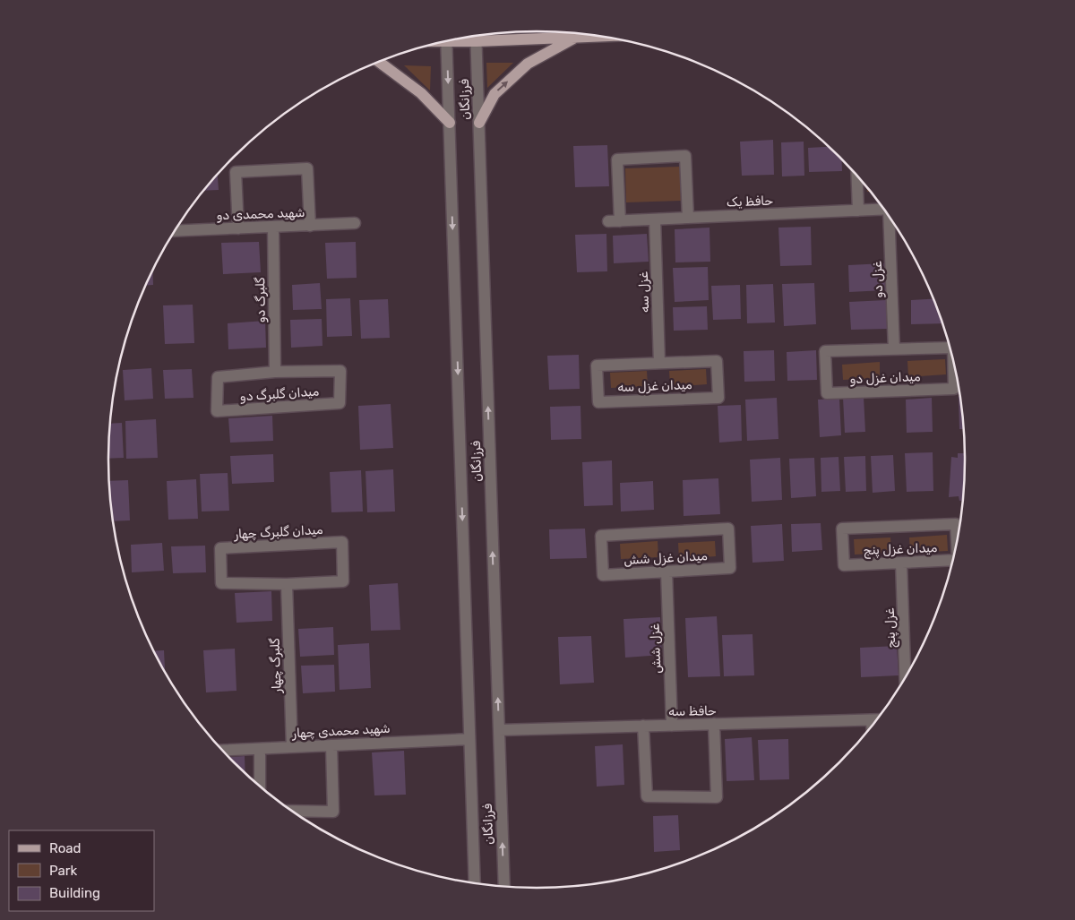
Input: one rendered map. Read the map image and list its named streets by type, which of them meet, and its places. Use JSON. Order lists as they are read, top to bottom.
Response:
{
  "streets": {
    "street": [
      "فرزانگان",
      "حافظ یک",
      "شهید محمدی دو",
      "غزل دو",
      "غزل سه",
      "گلبرگ دو",
      "میدان غزل دو",
      "میدان غزل سه",
      "میدان گلبرگ دو",
      "میدان گلبرگ چهار",
      "میدان غزل پنج",
      "میدان غزل شش",
      "غزل پنج",
      "غزل شش",
      "گلبرگ چهار",
      "حافظ سه",
      "شهید محمدی چهار"
    ]
  },
  "crossings": [
    ["فرزانگان", "حافظ سه"],
    ["فرزانگان", "شهید محمدی چهار"],
    ["حافظ یک", "غزل سه"],
    ["شهید محمدی دو", "گلبرگ دو"],
    ["غزل دو", "میدان غزل دو"],
    ["غزل سه", "میدان غزل سه"],
    ["گلبرگ دو", "میدان گلبرگ دو"],
    ["میدان گلبرگ چهار", "گلبرگ چهار"],
    ["میدان غزل پنج", "غزل پنج"],
    ["میدان غزل شش", "غزل شش"],
    ["غزل شش", "حافظ سه"],
    ["گلبرگ چهار", "شهید محمدی چهار"]
  ],
  "legend": ["Road", "Park", "Building"]
}
